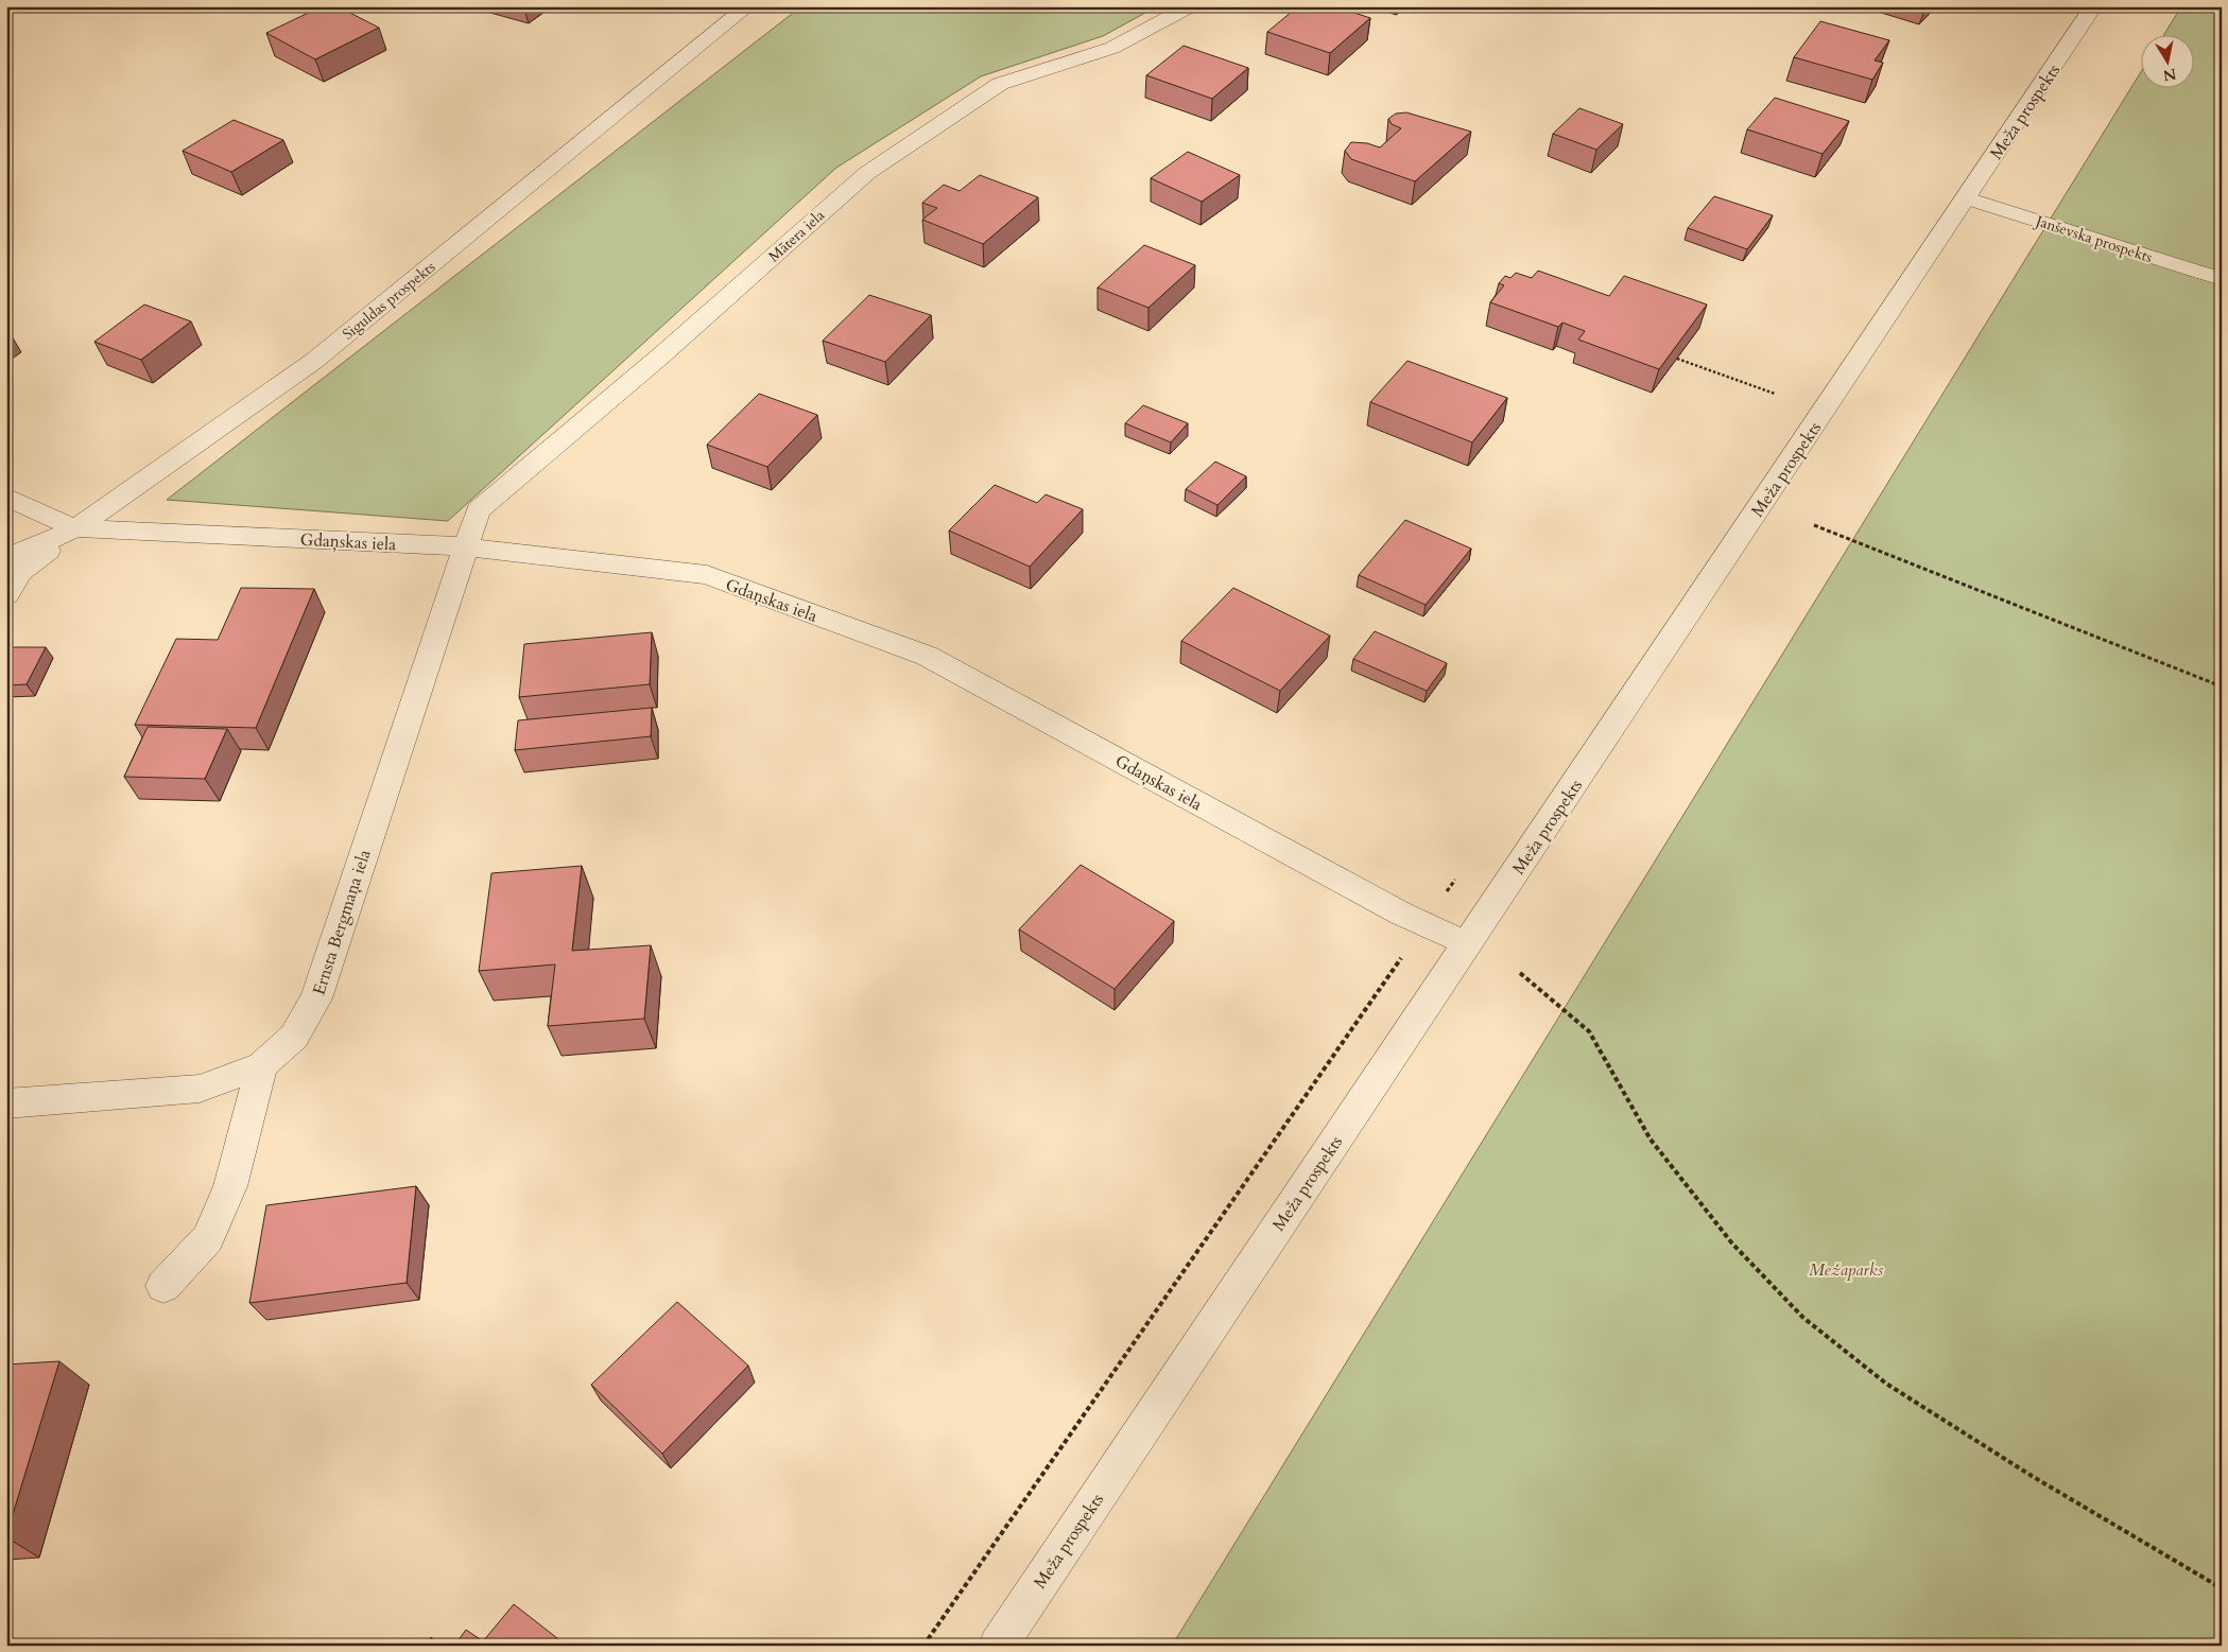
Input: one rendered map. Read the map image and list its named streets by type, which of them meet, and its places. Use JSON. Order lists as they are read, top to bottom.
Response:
{
  "streets": {
    "street": [
      "Meža prospekts",
      "Mātera iela",
      "Janševska prospekts",
      "Siguldas prospekts",
      "Gdaņskas iela",
      "Ernsta Bergmaņa iela"
    ]
  },
  "crossings": [
    ["Meža prospekts", "Janševska prospekts"],
    ["Meža prospekts", "Gdaņskas iela"],
    ["Mātera iela", "Gdaņskas iela"],
    ["Mātera iela", "Ernsta Bergmaņa iela"],
    ["Siguldas prospekts", "Gdaņskas iela"],
    ["Gdaņskas iela", "Ernsta Bergmaņa iela"]
  ],
  "parks": ["Mežaparks"],
  "north": "bottom"
}
